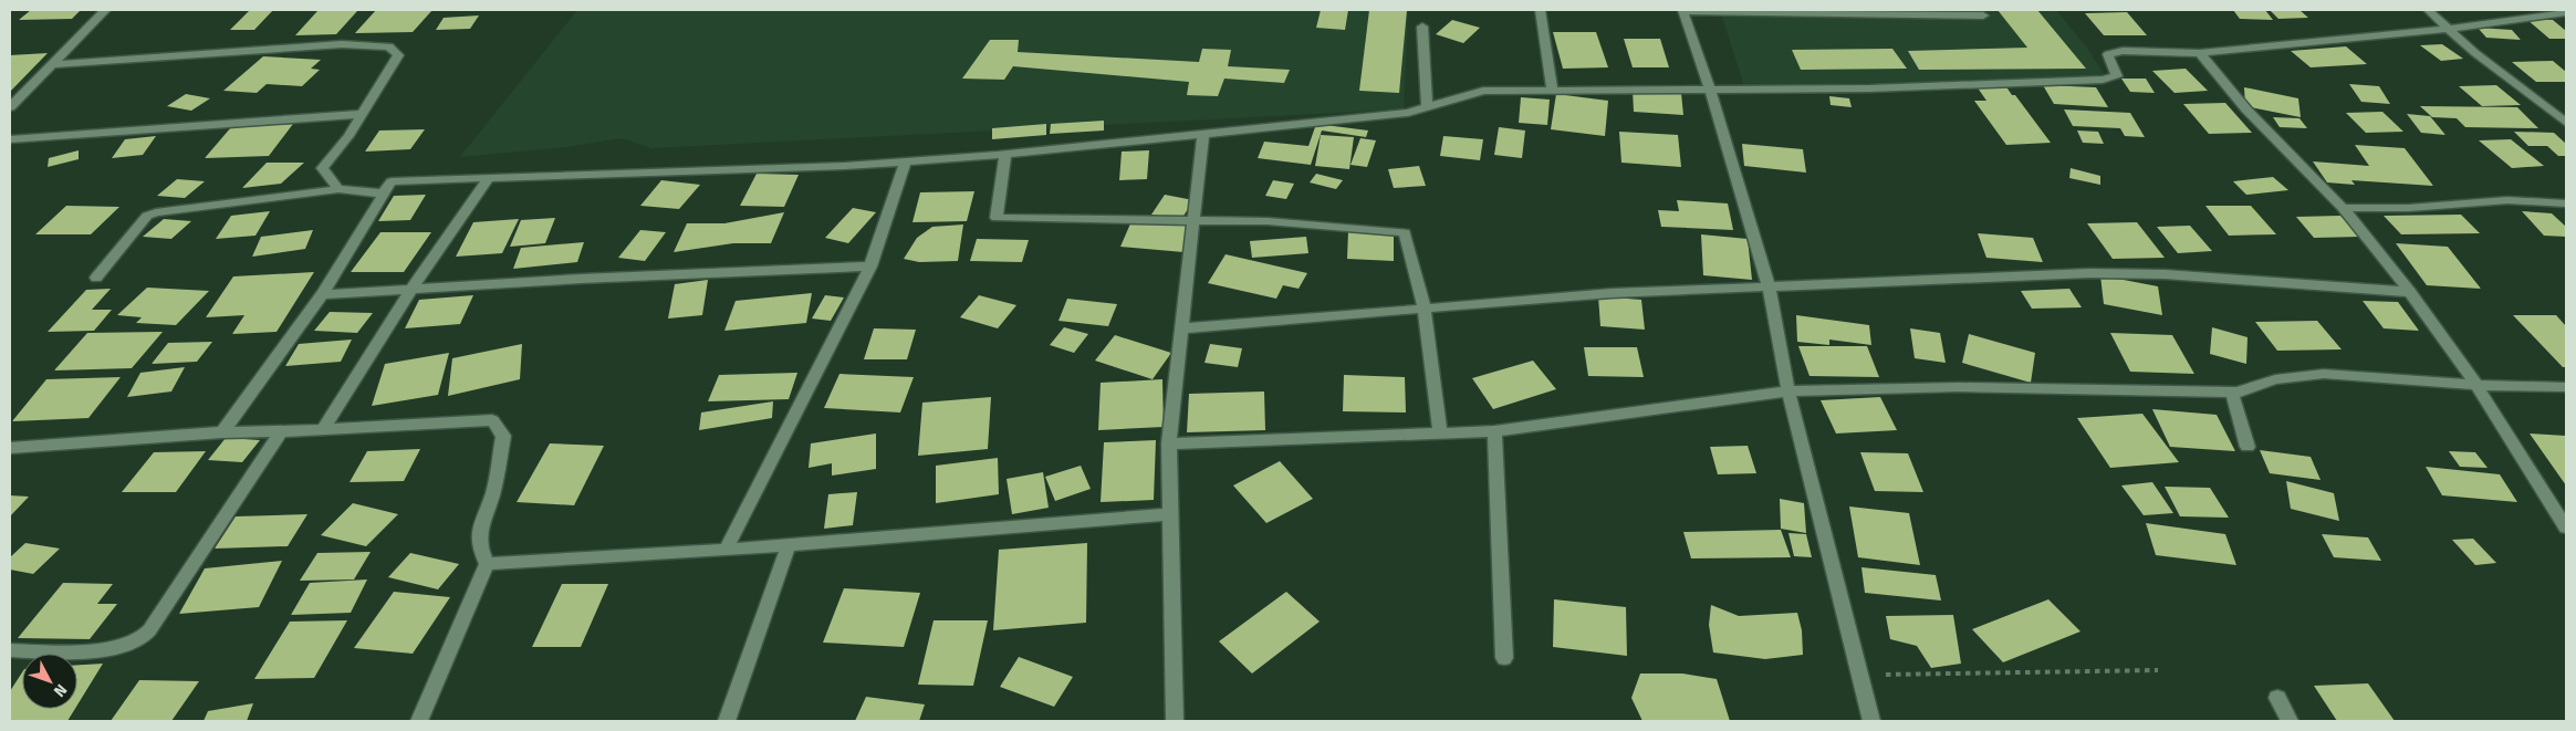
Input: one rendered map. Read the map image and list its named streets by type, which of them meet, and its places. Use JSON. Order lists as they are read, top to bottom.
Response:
{
  "north": "bottom right"
}
